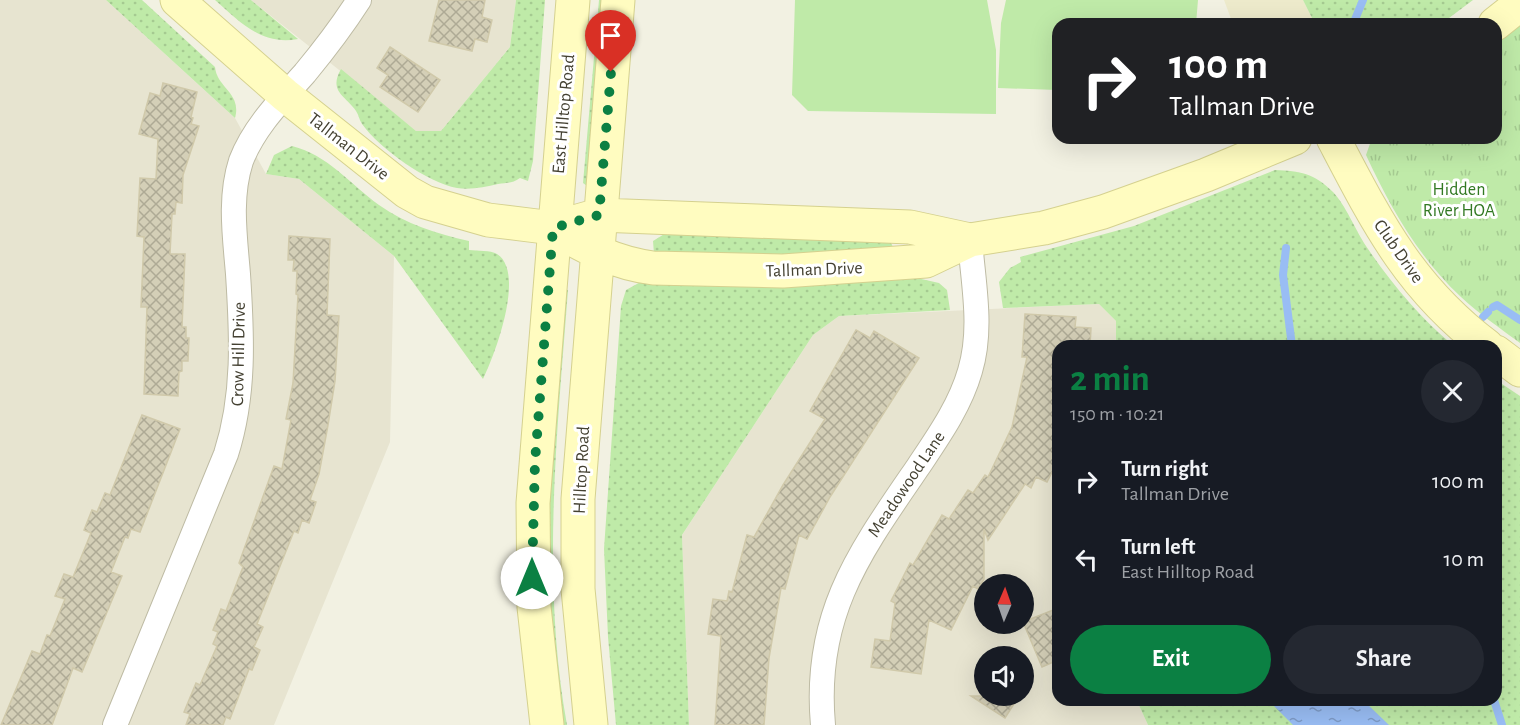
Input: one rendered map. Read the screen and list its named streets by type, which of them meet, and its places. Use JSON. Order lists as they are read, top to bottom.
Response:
{
  "streets": {
    "street": [
      "East Hilltop Road",
      "Tallman Drive",
      "Club Drive",
      "Crow Hill Drive",
      "Hilltop Road",
      "Meadowood Lane"
    ]
  },
  "crossings": [
    ["East Hilltop Road", "Tallman Drive"],
    ["Tallman Drive", "Crow Hill Drive"],
    ["Tallman Drive", "Hilltop Road"],
    ["Tallman Drive", "Meadowood Lane"]
  ],
  "parks": ["Hidden River HOA"],
  "north": "top",
  "page": {
    "turn": ["100 m", "Tallman Drive"],
    "heading": ["2 min", "150 m · 10:21"],
    "list": [
      {
        "name": "Turn right",
        "note": "Tallman Drive",
        "value": "100 m"
      },
      {
        "name": "Turn left",
        "note": "East Hilltop Road",
        "value": "10 m"
      }
    ],
    "buttons": ["Exit", "Share"]
  }
}
